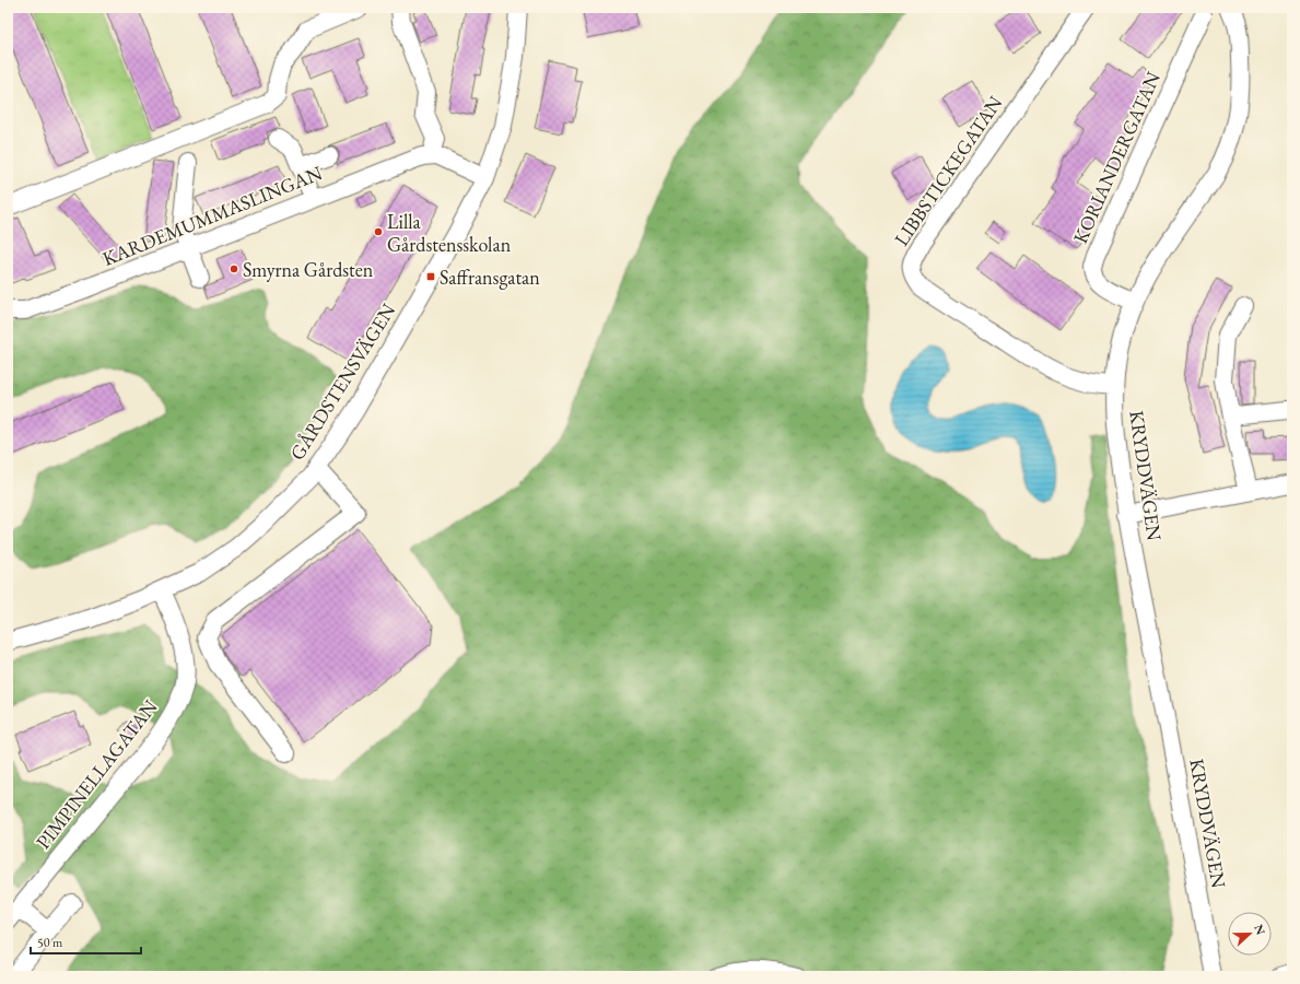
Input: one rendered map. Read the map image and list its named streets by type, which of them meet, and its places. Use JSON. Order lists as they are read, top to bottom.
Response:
{
  "streets": {
    "street": [
      "KORIANDERGATAN",
      "LIBBSTICKEGATAN",
      "KARDEMUMMASLINGAN",
      "GÅRDSTENSVÄGEN",
      "KRYDDVÄGEN",
      "PIMPINELLAGATAN"
    ]
  },
  "crossings": [
    ["KORIANDERGATAN", "KRYDDVÄGEN"],
    ["LIBBSTICKEGATAN", "KRYDDVÄGEN"],
    ["GÅRDSTENSVÄGEN", "PIMPINELLAGATAN"]
  ],
  "places": {
    "other": ["Lilla Gårdstensskolan", "Smyrna Gårdsten"],
    "transit": ["Saffransgatan"]
  },
  "scale_bar": "50 m",
  "north": "right"
}
